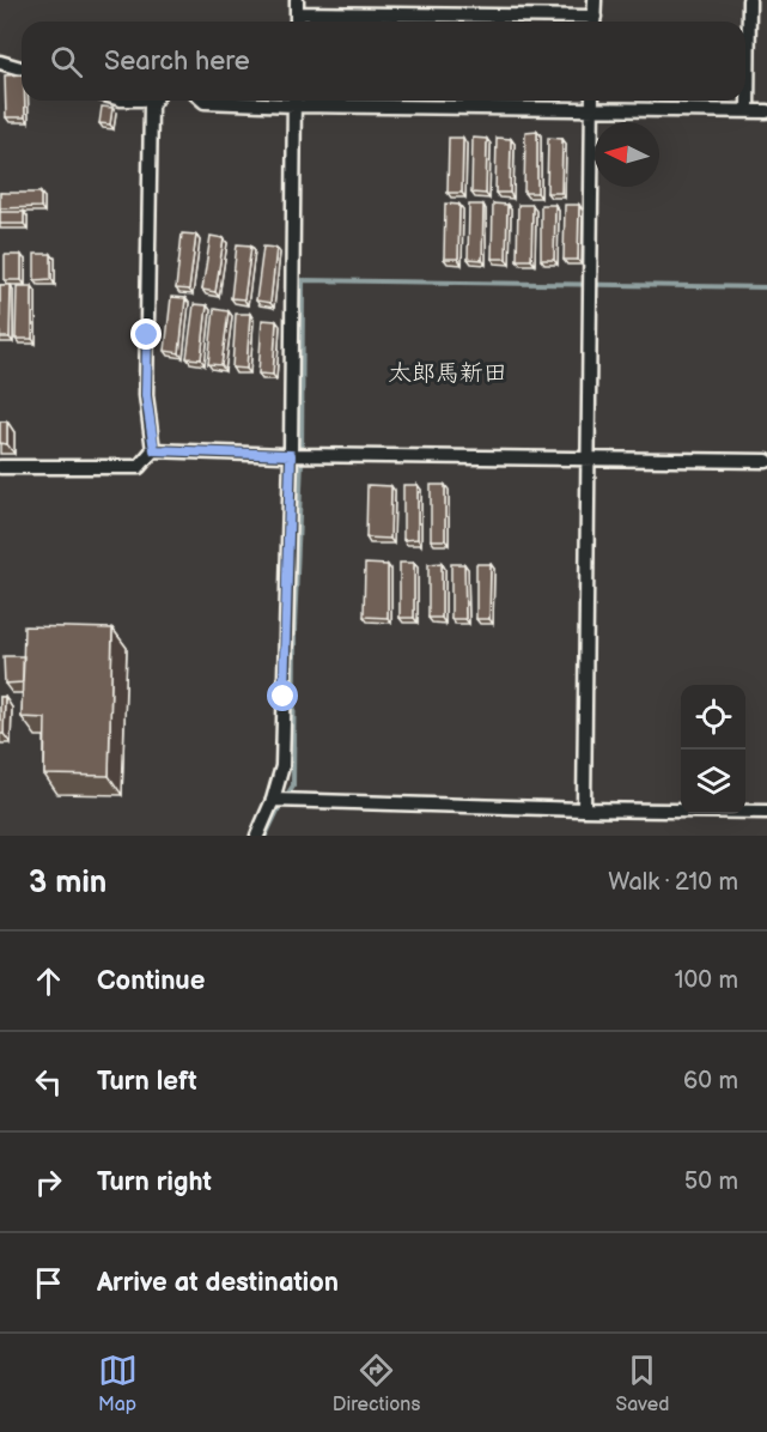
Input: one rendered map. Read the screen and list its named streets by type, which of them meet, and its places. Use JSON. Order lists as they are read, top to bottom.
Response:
{
  "districts": ["太郎馬新田"],
  "north": "left",
  "page": {
    "search": "Search here",
    "heading": ["3 min", "Walk · 210 m"],
    "list": [
      ["Continue", "100 m"],
      ["Turn left", "60 m"],
      ["Turn right", "50 m"],
      "Arrive at destination"
    ],
    "nav": ["Map", "Directions", "Saved"]
  }
}
